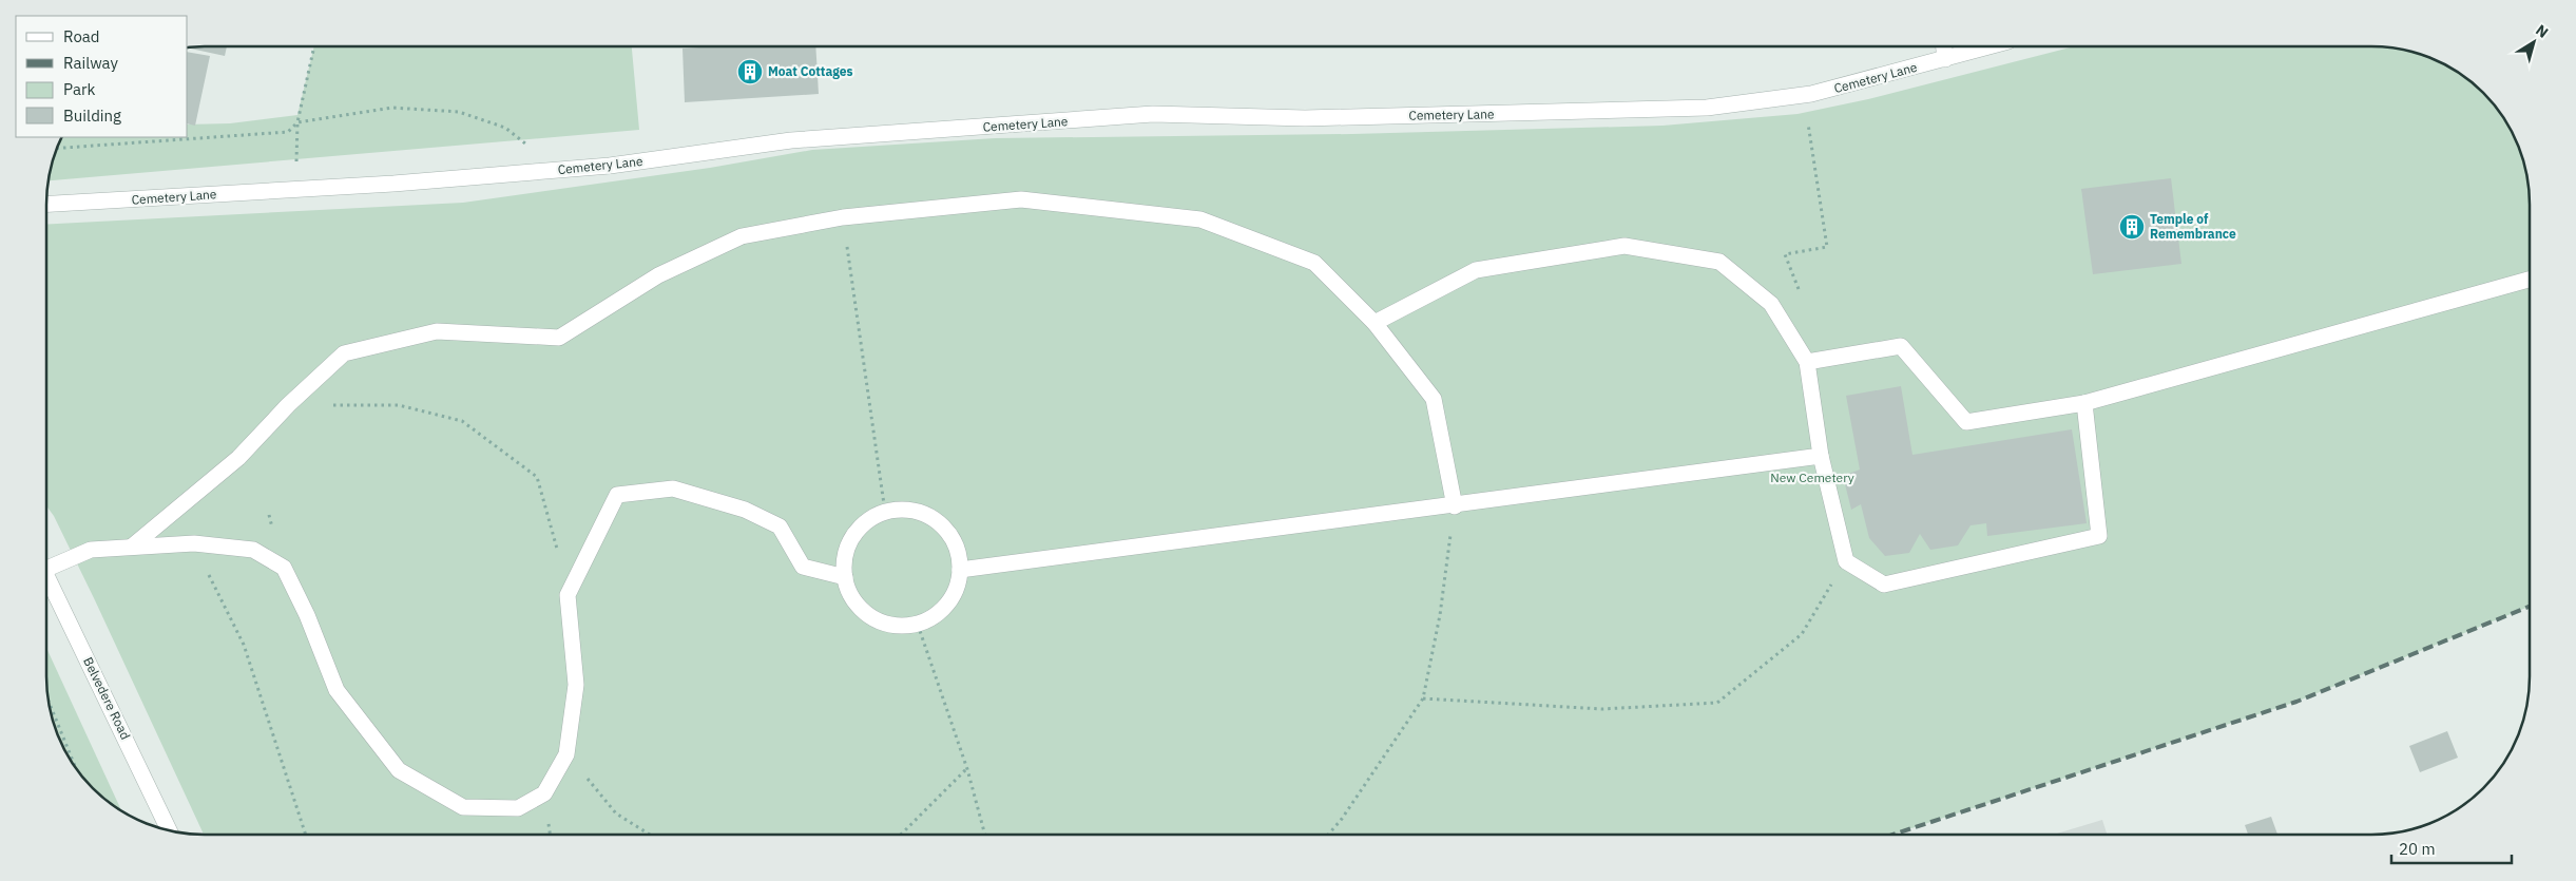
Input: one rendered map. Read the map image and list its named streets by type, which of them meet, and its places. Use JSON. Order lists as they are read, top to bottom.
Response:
{
  "streets": {
    "street": ["Cemetery Lane", "Belvedere Road"]
  },
  "parks": ["New Cemetery"],
  "places": {
    "building": ["Moat Cottages", "Temple of Remembrance"]
  },
  "legend": [
    "Road",
    "Railway",
    "Park",
    "Building"
  ],
  "scale_bar": "20 m",
  "north": "top right"
}
